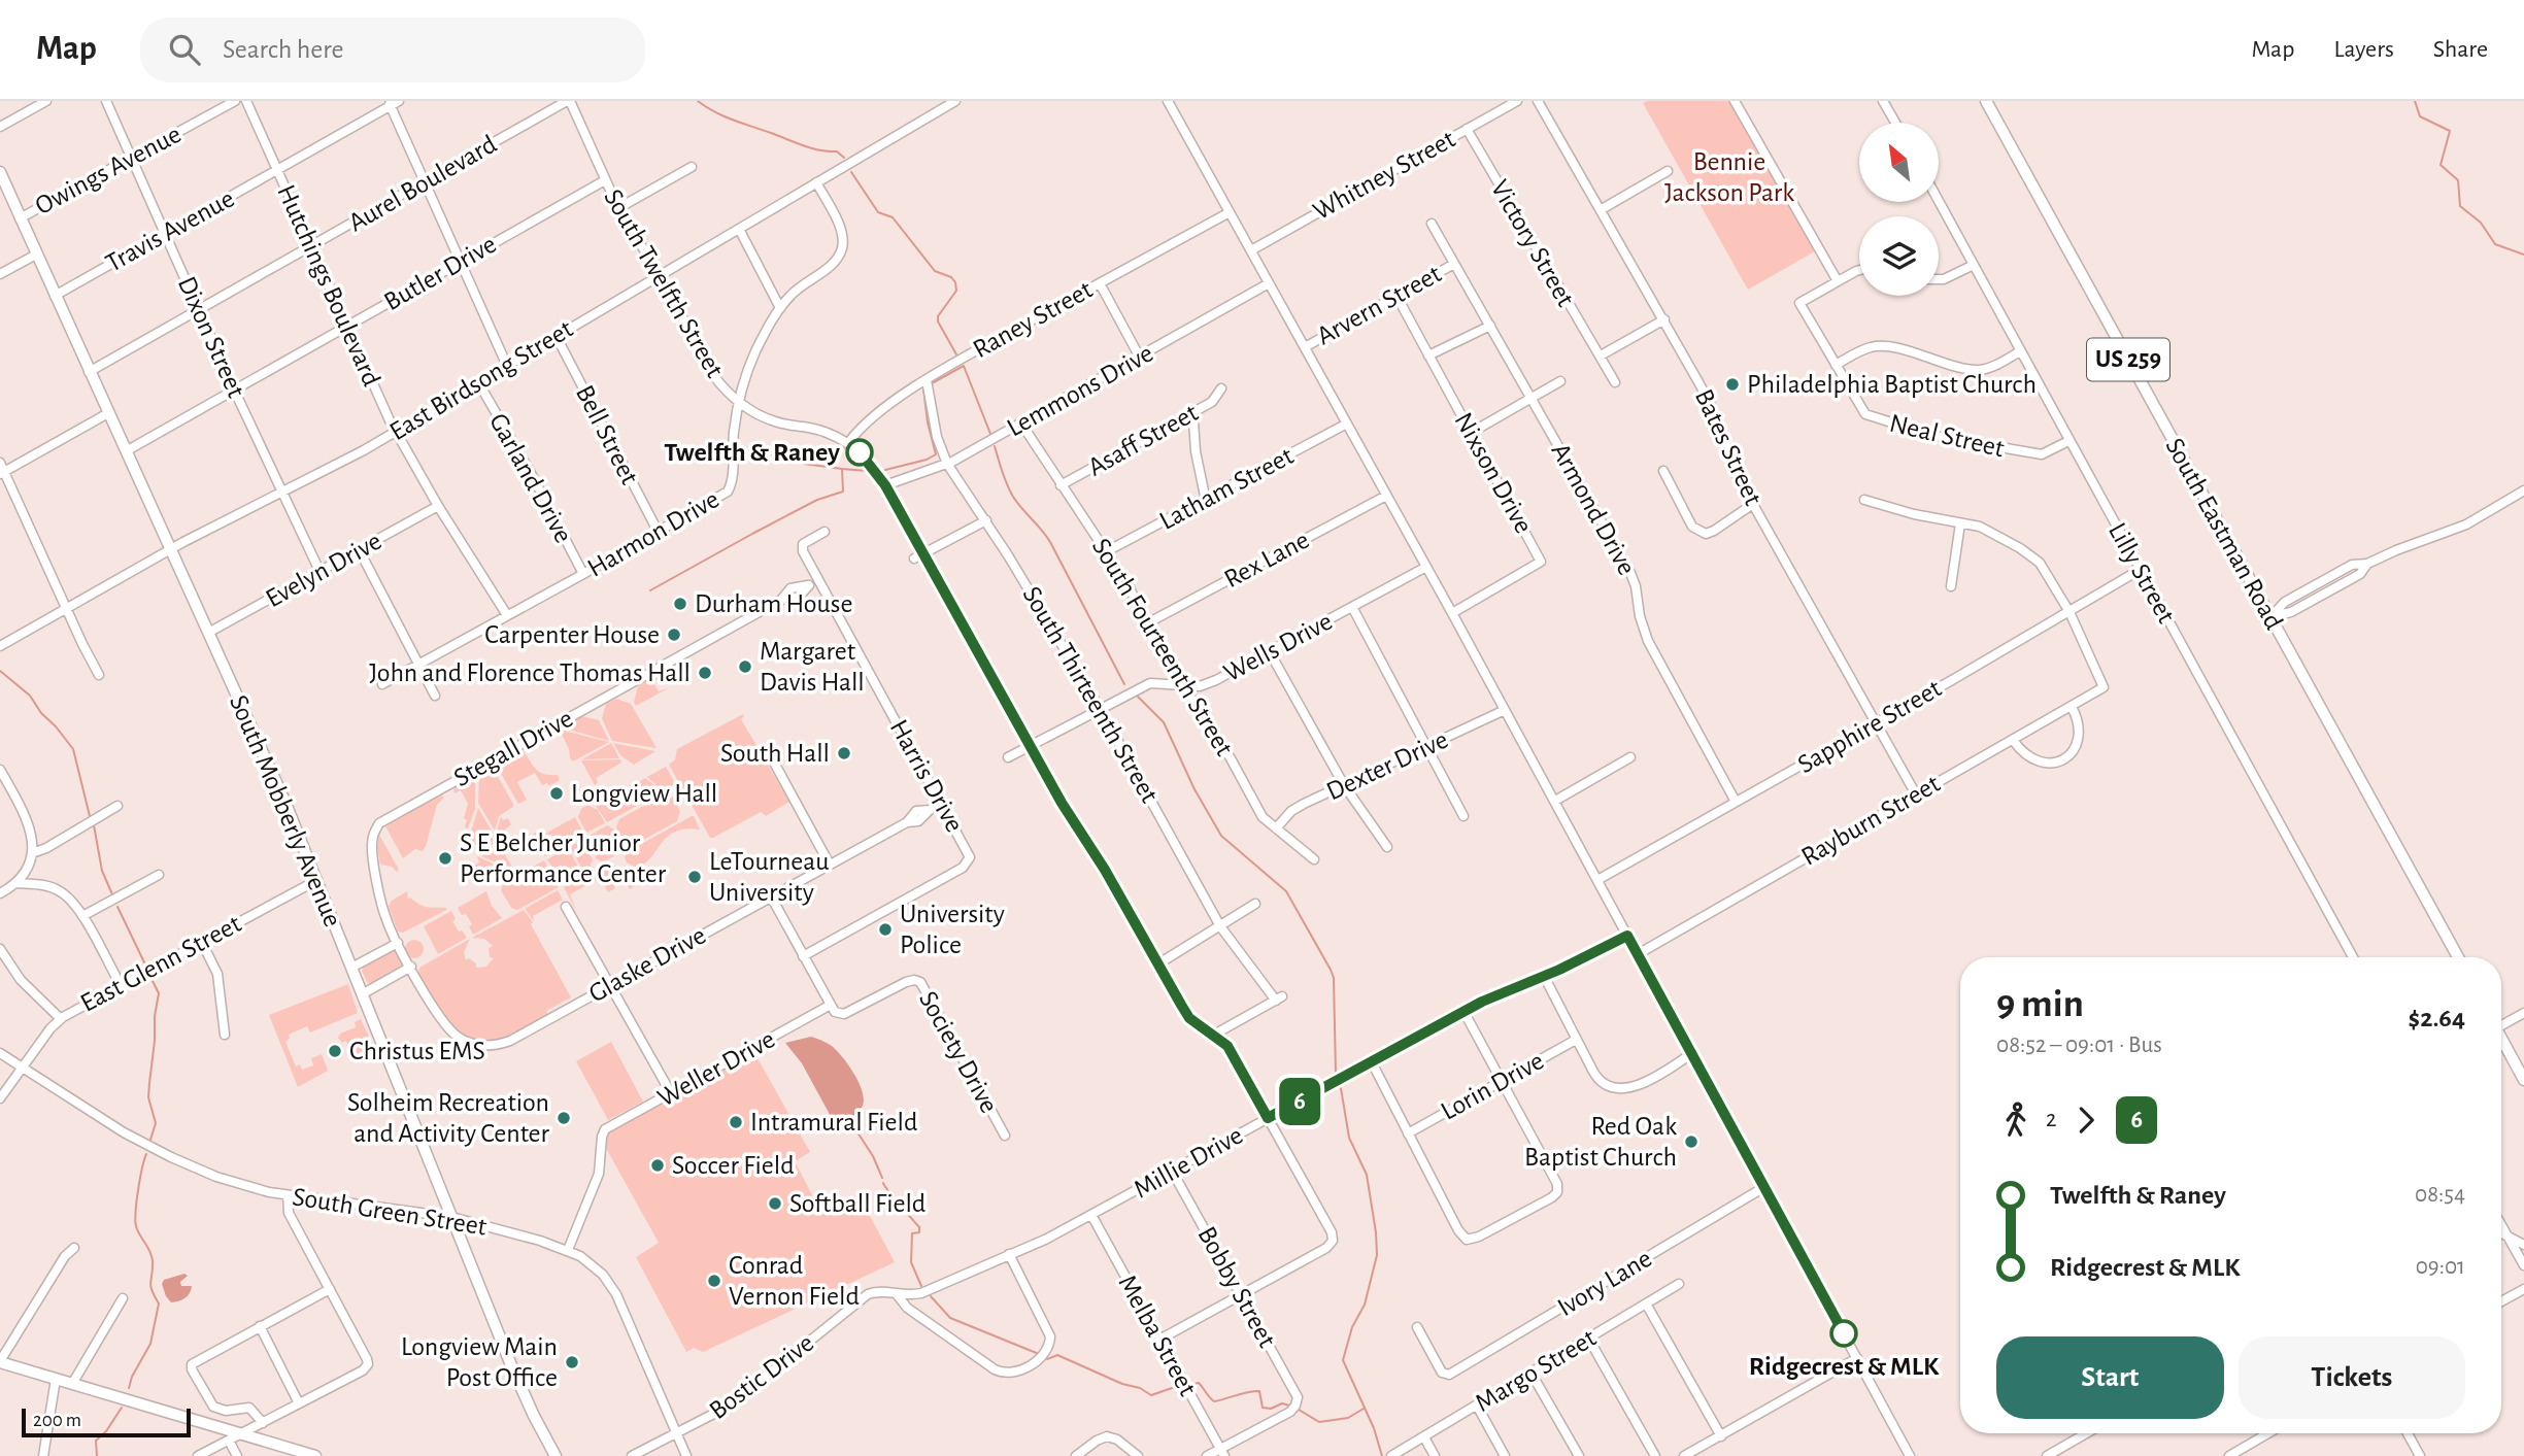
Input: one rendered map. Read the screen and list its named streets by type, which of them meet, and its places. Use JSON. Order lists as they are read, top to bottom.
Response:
{
  "streets": {
    "main road": ["US 259", "South Eastman Road", "South Mobberly Avenue"],
    "street": [
      "Owings Avenue",
      "Whitney Street",
      "Aurel Boulevard",
      "Travis Avenue",
      "Victory Street",
      "Butler Drive",
      "South Twelfth Street",
      "Hutchings Boulevard",
      "Arvern Street",
      "Raney Street",
      "Dixon Street",
      "East Birdsong Street",
      "Lemmons Drive",
      "Bell Street",
      "Neal Street",
      "Asaff Street",
      "Bates Street",
      "Nixson Drive",
      "Garland Drive",
      "Latham Street",
      "Armond Drive",
      "Harmon Drive",
      "Rex Lane",
      "Evelyn Drive",
      "Lilly Street",
      "South Fourteenth Street",
      "Wells Drive",
      "South Thirteenth Street",
      "Sapphire Street",
      "Stegall Drive",
      "Dexter Drive",
      "Harris Drive",
      "Rayburn Street",
      "East Glenn Street",
      "Glaske Drive",
      "Society Drive",
      "Weller Drive",
      "Lorin Drive",
      "Millie Drive",
      "South Green Street",
      "Ivory Lane",
      "Bobby Street",
      "Melba Street",
      "Margo Street",
      "Bostic Drive"
    ]
  },
  "crossings": [
    ["Owings Avenue", "Dixon Street"],
    ["Owings Avenue", "South Mobberly Avenue"],
    ["Whitney Street", "Victory Street"],
    ["Aurel Boulevard", "South Twelfth Street"],
    ["Aurel Boulevard", "Hutchings Boulevard"],
    ["Aurel Boulevard", "Dixon Street"],
    ["Aurel Boulevard", "South Mobberly Avenue"],
    ["Travis Avenue", "Hutchings Boulevard"],
    ["Travis Avenue", "Dixon Street"],
    ["Travis Avenue", "South Mobberly Avenue"],
    ["Butler Drive", "South Twelfth Street"],
    ["Butler Drive", "Hutchings Boulevard"],
    ["Butler Drive", "Dixon Street"],
    ["Butler Drive", "South Mobberly Avenue"],
    ["South Twelfth Street", "Raney Street"],
    ["South Twelfth Street", "East Birdsong Street"],
    ["South Twelfth Street", "Lemmons Drive"],
    ["South Twelfth Street", "Harmon Drive"],
    ["South Twelfth Street", "Wells Drive"],
    ["South Twelfth Street", "South Thirteenth Street"],
    ["South Twelfth Street", "Millie Drive"],
    ["South Twelfth Street", "Bobby Street"],
    ["Hutchings Boulevard", "East Birdsong Street"],
    ["Hutchings Boulevard", "Harmon Drive"],
    ["Hutchings Boulevard", "Evelyn Drive"],
    ["Arvern Street", "Nixson Drive"],
    ["Arvern Street", "Armond Drive"],
    ["Raney Street", "South Thirteenth Street"],
    ["Dixon Street", "East Birdsong Street"],
    ["Dixon Street", "Evelyn Drive"],
    ["East Birdsong Street", "Bell Street"],
    ["East Birdsong Street", "Garland Drive"],
    ["East Birdsong Street", "Harmon Drive"],
    ["East Birdsong Street", "South Mobberly Avenue"],
    ["Lemmons Drive", "South Fourteenth Street"],
    ["Lemmons Drive", "South Thirteenth Street"],
    ["Bell Street", "Harmon Drive"],
    ["Neal Street", "Lilly Street"],
    ["Asaff Street", "South Fourteenth Street"],
    ["Bates Street", "Sapphire Street"],
    ["Bates Street", "Rayburn Street"],
    ["Garland Drive", "Harmon Drive"],
    ["Latham Street", "South Fourteenth Street"],
    ["Armond Drive", "Sapphire Street"],
    ["Rex Lane", "South Fourteenth Street"],
    ["Evelyn Drive", "South Mobberly Avenue"],
    ["Lilly Street", "Sapphire Street"],
    ["South Fourteenth Street", "Wells Drive"],
    ["South Fourteenth Street", "Dexter Drive"],
    ["Wells Drive", "South Thirteenth Street"],
    ["Sapphire Street", "Rayburn Street"],
    ["Stegall Drive", "Harris Drive"],
    ["Stegall Drive", "Glaske Drive"],
    ["Harris Drive", "Glaske Drive"],
    ["South Mobberly Avenue", "East Glenn Street"],
    ["South Mobberly Avenue", "South Green Street"],
    ["East Glenn Street", "South Green Street"],
    ["Society Drive", "Weller Drive"],
    ["Weller Drive", "South Green Street"],
    ["Millie Drive", "Bobby Street"],
    ["Millie Drive", "Melba Street"],
    ["Millie Drive", "Bostic Drive"],
    ["South Green Street", "Bostic Drive"],
    ["Bobby Street", "Melba Street"]
  ],
  "parks": ["Bennie Jackson Park"],
  "places": [
    "Philadelphia Baptist Church",
    "Twelfth & Raney",
    "Durham House",
    "Carpenter House",
    "Margaret Davis Hall",
    "John and Florence Thomas Hall",
    "South Hall",
    "Longview Hall",
    "S E Belcher Junior Performance Center",
    "LeTourneau University",
    "University Police",
    "Christus EMS",
    "Solheim Recreation and Activity Center",
    "Intramural Field",
    "Red Oak Baptist Church",
    "Soccer Field",
    "Softball Field",
    "Conrad Vernon Field",
    "Ridgecrest & MLK",
    "Longview Main Post Office"
  ],
  "lines": ["bus line 6"],
  "scale_bar": "200 m",
  "north": "top left",
  "page": {
    "header": "Map",
    "search": "Search here",
    "nav": ["Map", "Layers", "Share"],
    "on_map": "6",
    "heading": ["9 min", "08:52 – 09:01 · Bus", "$2.64"],
    "legs": ["2", "6"],
    "list": [
      {
        "name": "Twelfth & Raney",
        "value": "08:54"
      },
      {
        "name": "Ridgecrest & MLK",
        "value": "09:01"
      }
    ],
    "buttons": ["Start", "Tickets"],
    "scale": "200 m"
  }
}
